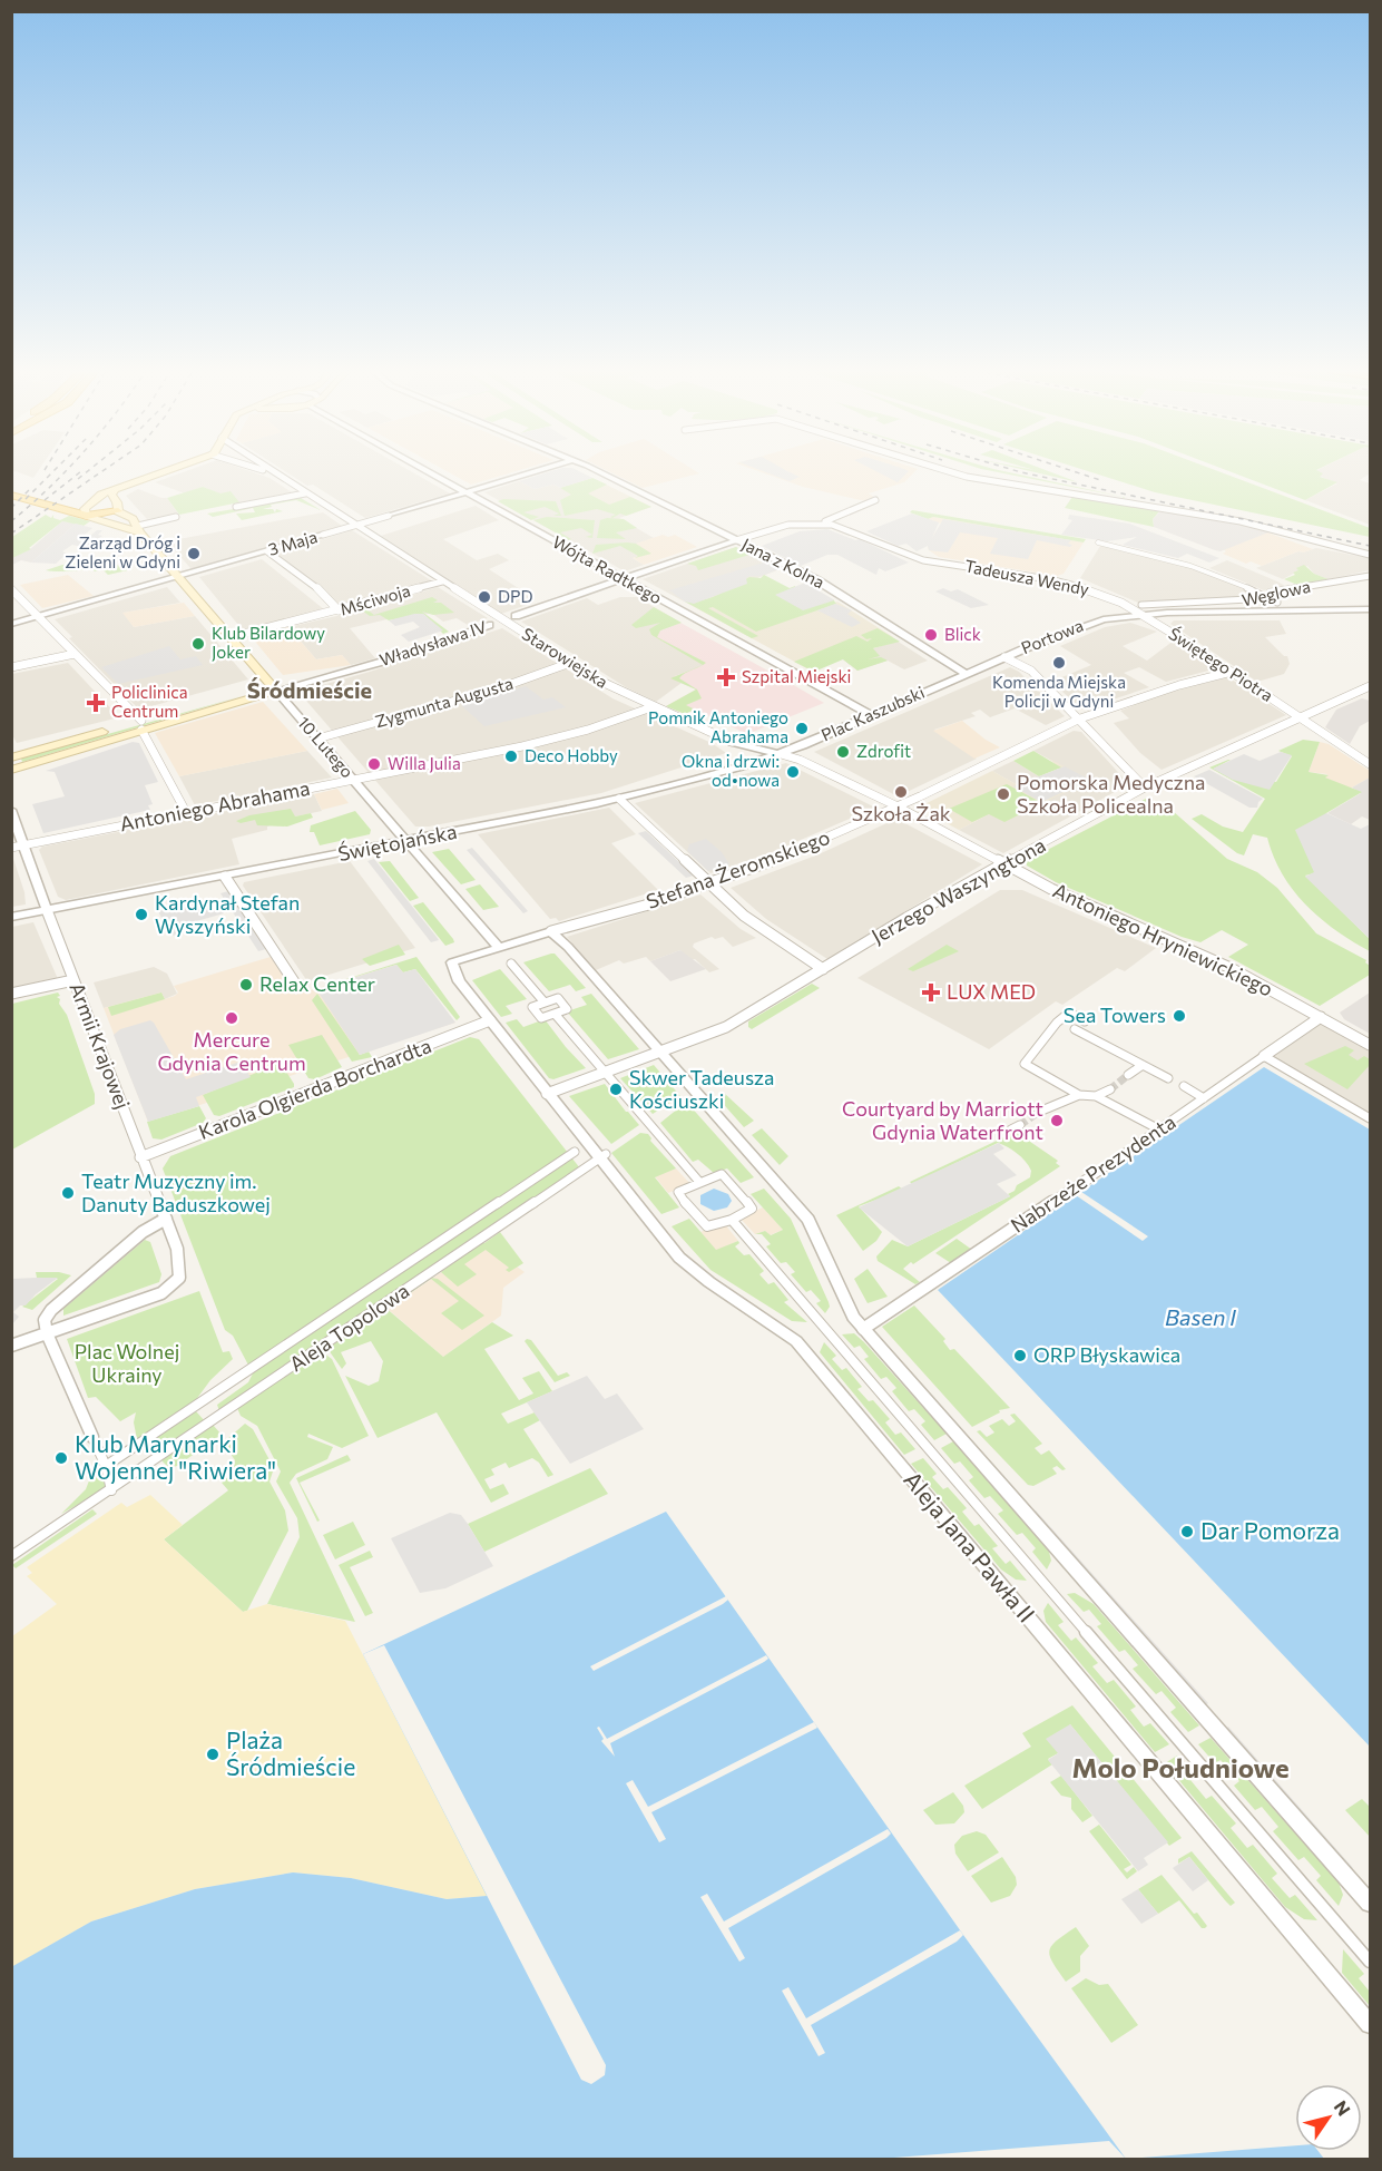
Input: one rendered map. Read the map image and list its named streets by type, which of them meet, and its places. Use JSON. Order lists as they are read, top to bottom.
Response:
{
  "streets": {
    "main road": ["Władysława IV", "10 Lutego"],
    "street": [
      "3 Maja",
      "Jana z Kolna",
      "Wójta Radtkego",
      "Tadeusza Wendy",
      "Węglowa",
      "Mściwoja",
      "Portowa",
      "Starowiejska",
      "Świętego Piotra",
      "Zygmunta Augusta",
      "Plac Kaszubski",
      "Antoniego Abrahama",
      "Świętojańska",
      "Stefana Żeromskiego",
      "Jerzego Waszyngtona",
      "Antoniego Hryniewickiego",
      "Armii Krajowej",
      "Karola Olgierda Borchardta",
      "Nabrzeże Prezydenta",
      "Aleja Topolowa",
      "Aleja Jana Pawła II"
    ]
  },
  "crossings": [
    ["3 Maja", "Wójta Radtkego"],
    ["3 Maja", "Starowiejska"],
    ["3 Maja", "10 Lutego"],
    ["Jana z Kolna", "Tadeusza Wendy"],
    ["Jana z Kolna", "Portowa"],
    ["Jana z Kolna", "Władysława IV"],
    ["Jana z Kolna", "Plac Kaszubski"],
    ["Wójta Radtkego", "Władysława IV"],
    ["Wójta Radtkego", "Plac Kaszubski"],
    ["Tadeusza Wendy", "Węglowa"],
    ["Tadeusza Wendy", "Portowa"],
    ["Tadeusza Wendy", "Władysława IV"],
    ["Tadeusza Wendy", "Świętego Piotra"],
    ["Węglowa", "Portowa"],
    ["Węglowa", "Świętego Piotra"],
    ["Mściwoja", "Starowiejska"],
    ["Mściwoja", "10 Lutego"],
    ["Portowa", "Świętego Piotra"],
    ["Portowa", "Plac Kaszubski"],
    ["Władysława IV", "Starowiejska"],
    ["Władysława IV", "10 Lutego"],
    ["Starowiejska", "Zygmunta Augusta"],
    ["Starowiejska", "Antoniego Abrahama"],
    ["Świętego Piotra", "Stefana Żeromskiego"],
    ["Świętego Piotra", "Jerzego Waszyngtona"],
    ["Zygmunta Augusta", "10 Lutego"],
    ["Plac Kaszubski", "Świętojańska"],
    ["Plac Kaszubski", "Antoniego Hryniewickiego"],
    ["10 Lutego", "Antoniego Abrahama"],
    ["10 Lutego", "Świętojańska"],
    ["Antoniego Abrahama", "Armii Krajowej"],
    ["Świętojańska", "Antoniego Hryniewickiego"],
    ["Świętojańska", "Armii Krajowej"],
    ["Stefana Żeromskiego", "Antoniego Hryniewickiego"],
    ["Jerzego Waszyngtona", "Antoniego Hryniewickiego"],
    ["Jerzego Waszyngtona", "Aleja Jana Pawła II"],
    ["Antoniego Hryniewickiego", "Nabrzeże Prezydenta"],
    ["Armii Krajowej", "Karola Olgierda Borchardta"],
    ["Aleja Topolowa", "Aleja Jana Pawła II"]
  ],
  "districts": ["Śródmieście", "Molo Południowe"],
  "water": ["Basen I"],
  "parks": ["Plac Wolnej Ukrainy"],
  "places": {
    "other": [
      "Zarząd Dróg i Zieleni w Gdyni",
      "DPD",
      "Blick",
      "Klub Bilardowy Joker",
      "Komenda Miejska Policji w Gdyni",
      "Pomnik Antoniego Abrahama",
      "Zdrofit",
      "Deco Hobby",
      "Willa Julia",
      "Okna i drzwi: od•nowa",
      "Szkoła Żak",
      "Pomorska Medyczna Szkoła Policealna",
      "Kardynał Stefan Wyszyński",
      "Relax Center",
      "Sea Towers",
      "Mercure Gdynia Centrum",
      "Skwer Tadeusza Kościuszki",
      "Courtyard by Marriott Gdynia Waterfront",
      "Teatr Muzyczny im. Danuty Baduszkowej",
      "ORP Błyskawica",
      "Klub Marynarki Wojennej \"Riwiera\"",
      "Dar Pomorza",
      "Plaża Śródmieście"
    ],
    "health": ["Szpital Miejski", "Policlinica Centrum", "LUX MED"]
  },
  "north": "top right"
}
